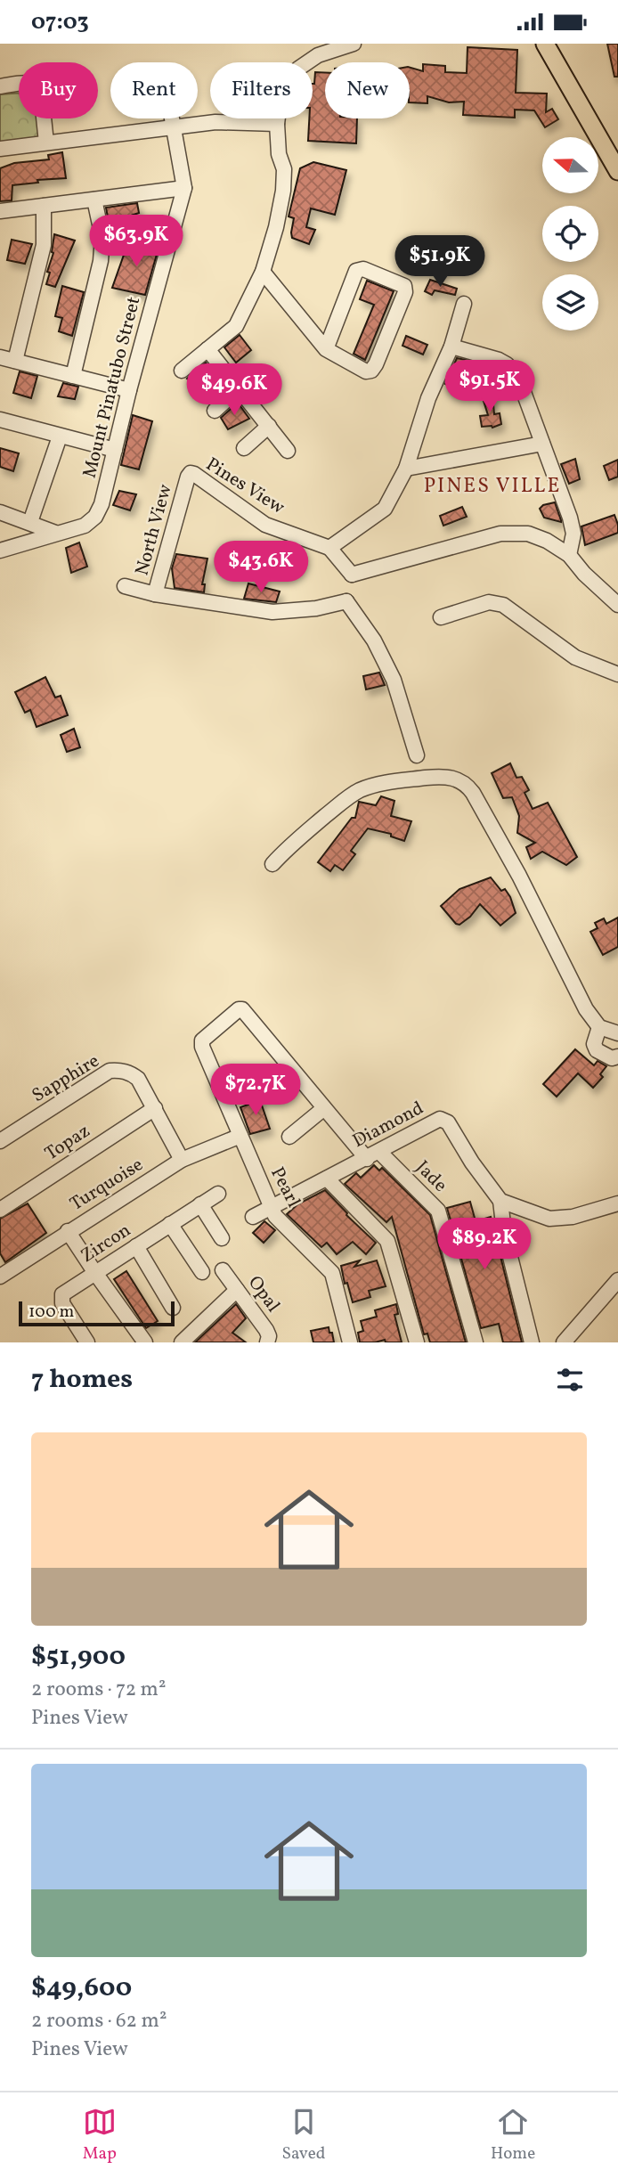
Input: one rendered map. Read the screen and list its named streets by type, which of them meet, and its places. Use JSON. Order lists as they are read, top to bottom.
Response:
{
  "streets": {
    "street": [
      "Mount Pinatubo Street",
      "Pines View",
      "North View",
      "Sapphire",
      "Diamond",
      "Topaz",
      "Jade",
      "Turquoise",
      "Pearl",
      "Zircon",
      "Opal"
    ]
  },
  "crossings": [
    ["Pines View", "North View"],
    ["Sapphire", "Topaz"],
    ["Sapphire", "Turquoise"],
    ["Diamond", "Jade"],
    ["Diamond", "Pearl"],
    ["Jade", "Pearl"],
    ["Turquoise", "Pearl"]
  ],
  "districts": ["PINES VILLE"],
  "scale_bar": "100 m",
  "north": "left",
  "page": {
    "status": "07:03",
    "chip": [
      "Buy",
      "Rent",
      "Filters",
      "New"
    ],
    "price": [
      "$63.9K",
      "$51.9K",
      "$91.5K",
      "$49.6K",
      "$43.6K",
      "$72.7K",
      "$89.2K"
    ],
    "scale": "100 m",
    "heading": "7 homes",
    "list": [
      {
        "name": "$51,900",
        "note": "2 rooms · 72 m² · Pines View"
      },
      {
        "name": "$49,600",
        "note": "2 rooms · 62 m² · Pines View"
      }
    ],
    "tabs": ["Map", "Saved", "Home"]
  }
}
